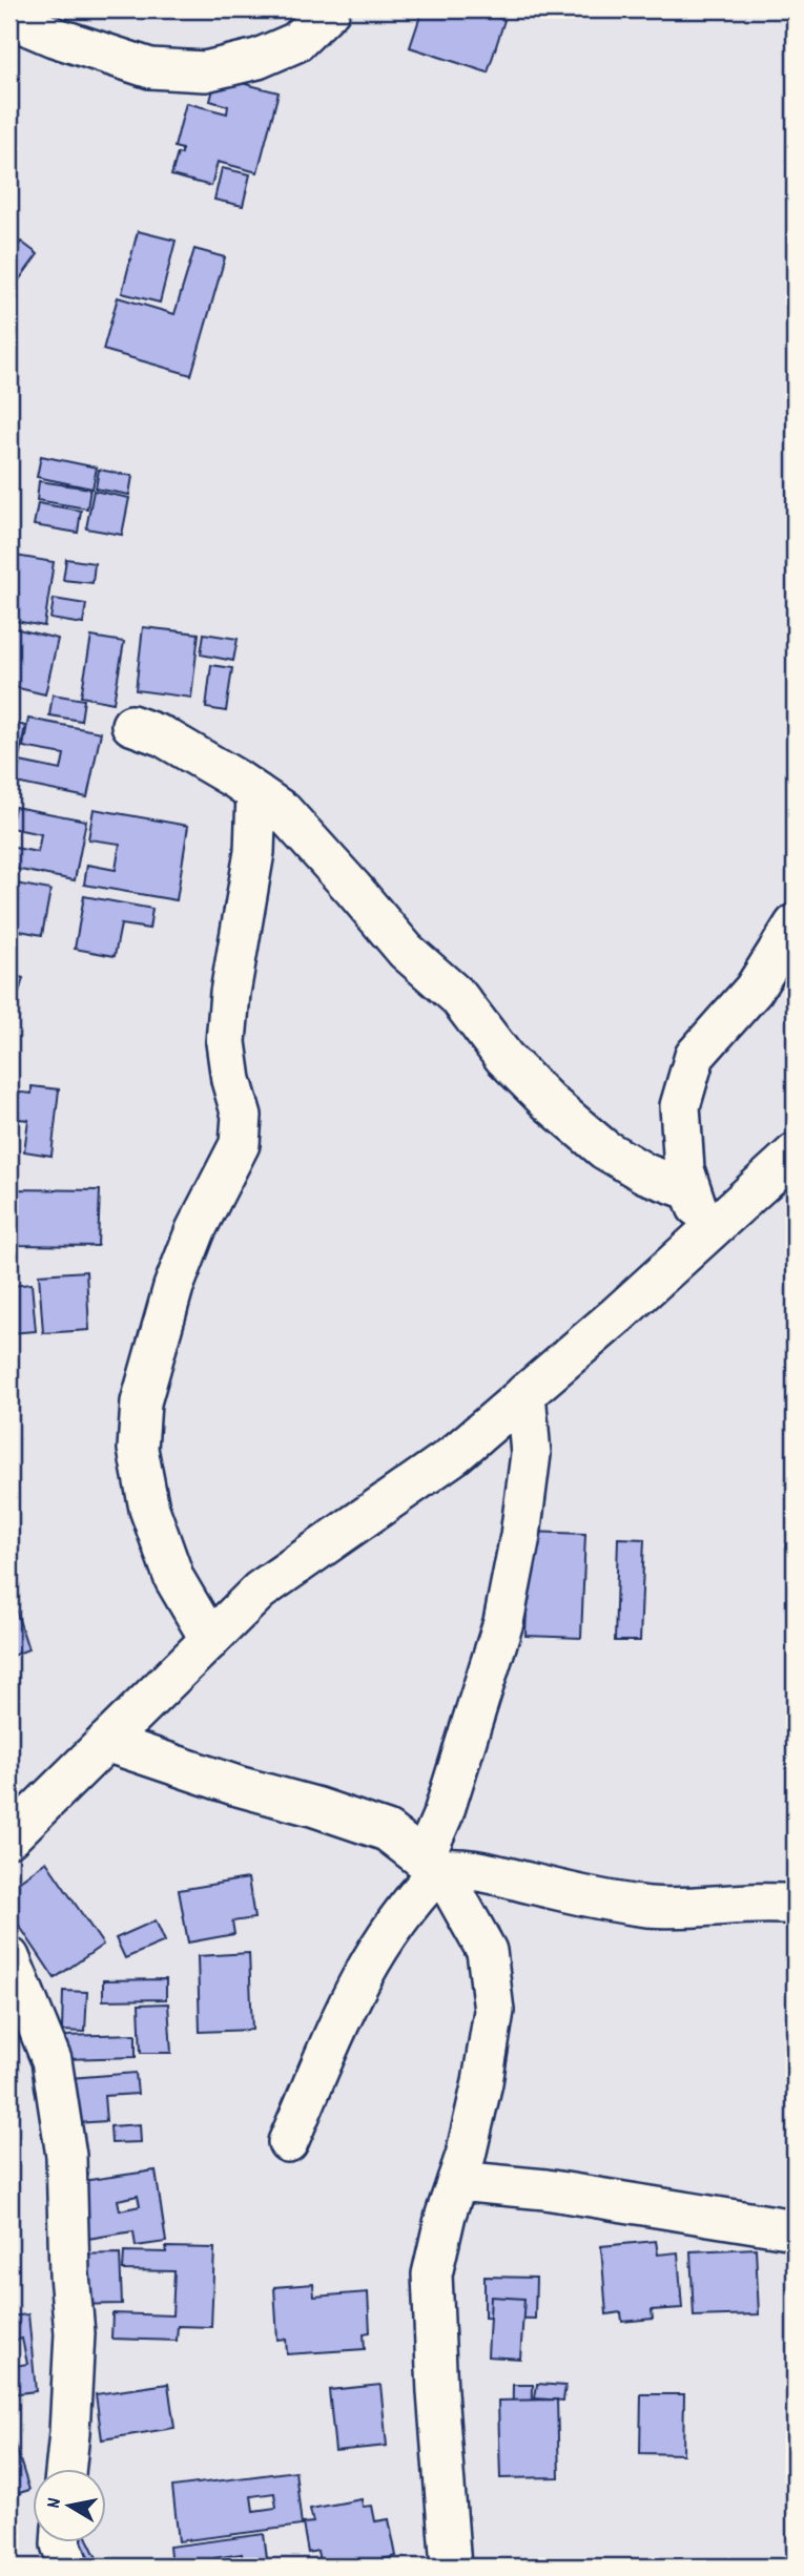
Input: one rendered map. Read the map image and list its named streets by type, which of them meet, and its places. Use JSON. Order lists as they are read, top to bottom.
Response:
{
  "north": "left"
}
